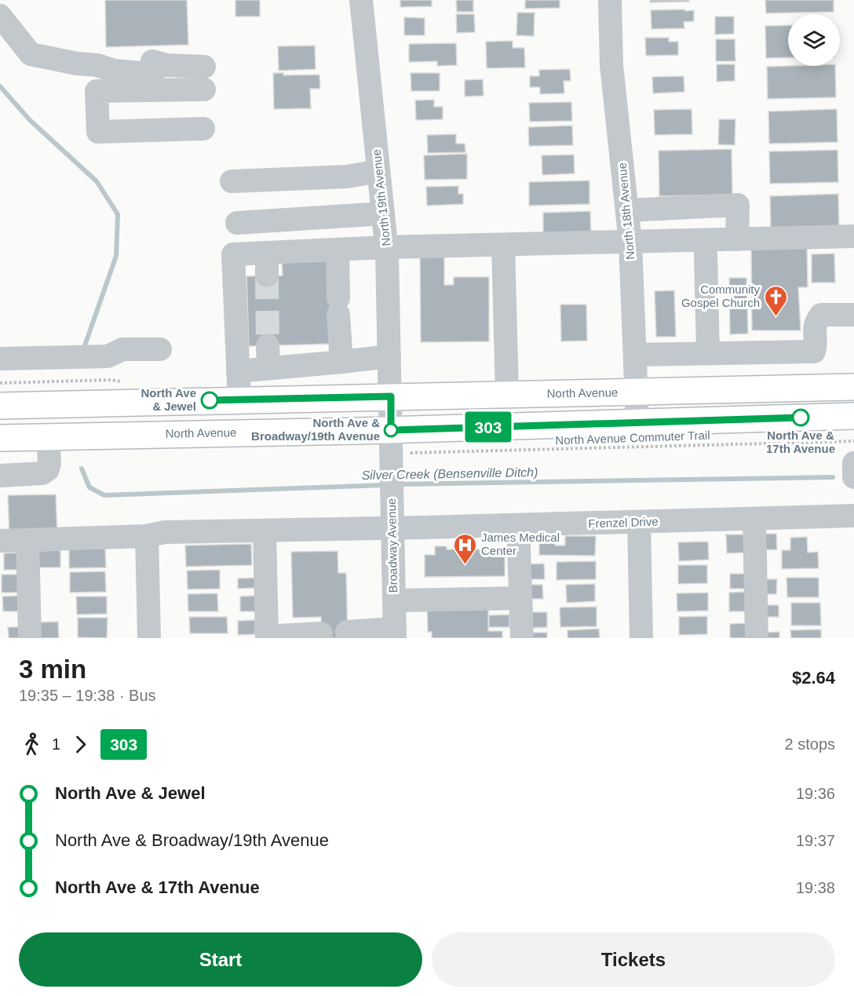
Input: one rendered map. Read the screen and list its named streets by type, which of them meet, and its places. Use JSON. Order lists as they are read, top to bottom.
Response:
{
  "streets": {
    "main road": ["North Avenue"],
    "street": [
      "North 19th Avenue",
      "North 18th Avenue",
      "Frenzel Drive",
      "Broadway Avenue"
    ],
    "path": ["North Avenue Commuter Trail"]
  },
  "crossings": [
    ["North 19th Avenue", "North Avenue"],
    ["North 19th Avenue", "Broadway Avenue"],
    ["North 18th Avenue", "North Avenue"],
    ["North Avenue", "Broadway Avenue"],
    ["Frenzel Drive", "Broadway Avenue"]
  ],
  "water": ["Silver Creek (Bensenville Ditch)"],
  "places": {
    "church": ["Community Gospel Church"],
    "other": ["North Ave & Jewel", "North Ave & 17th Avenue", "North Ave & Broadway/19th Avenue"],
    "hospital": ["James Medical Center"]
  },
  "lines": ["bus line 303"],
  "page": {
    "on_map": "303",
    "heading": ["3 min", "19:35 – 19:38 · Bus", "$2.64"],
    "legs": ["1", "303", "2 stops"],
    "list": [
      {
        "name": "North Ave & Jewel",
        "value": "19:36"
      },
      {
        "name": "North Ave & Broadway/19th Avenue",
        "value": "19:37"
      },
      {
        "name": "North Ave & 17th Avenue",
        "value": "19:38"
      }
    ],
    "buttons": ["Start", "Tickets"]
  }
}
